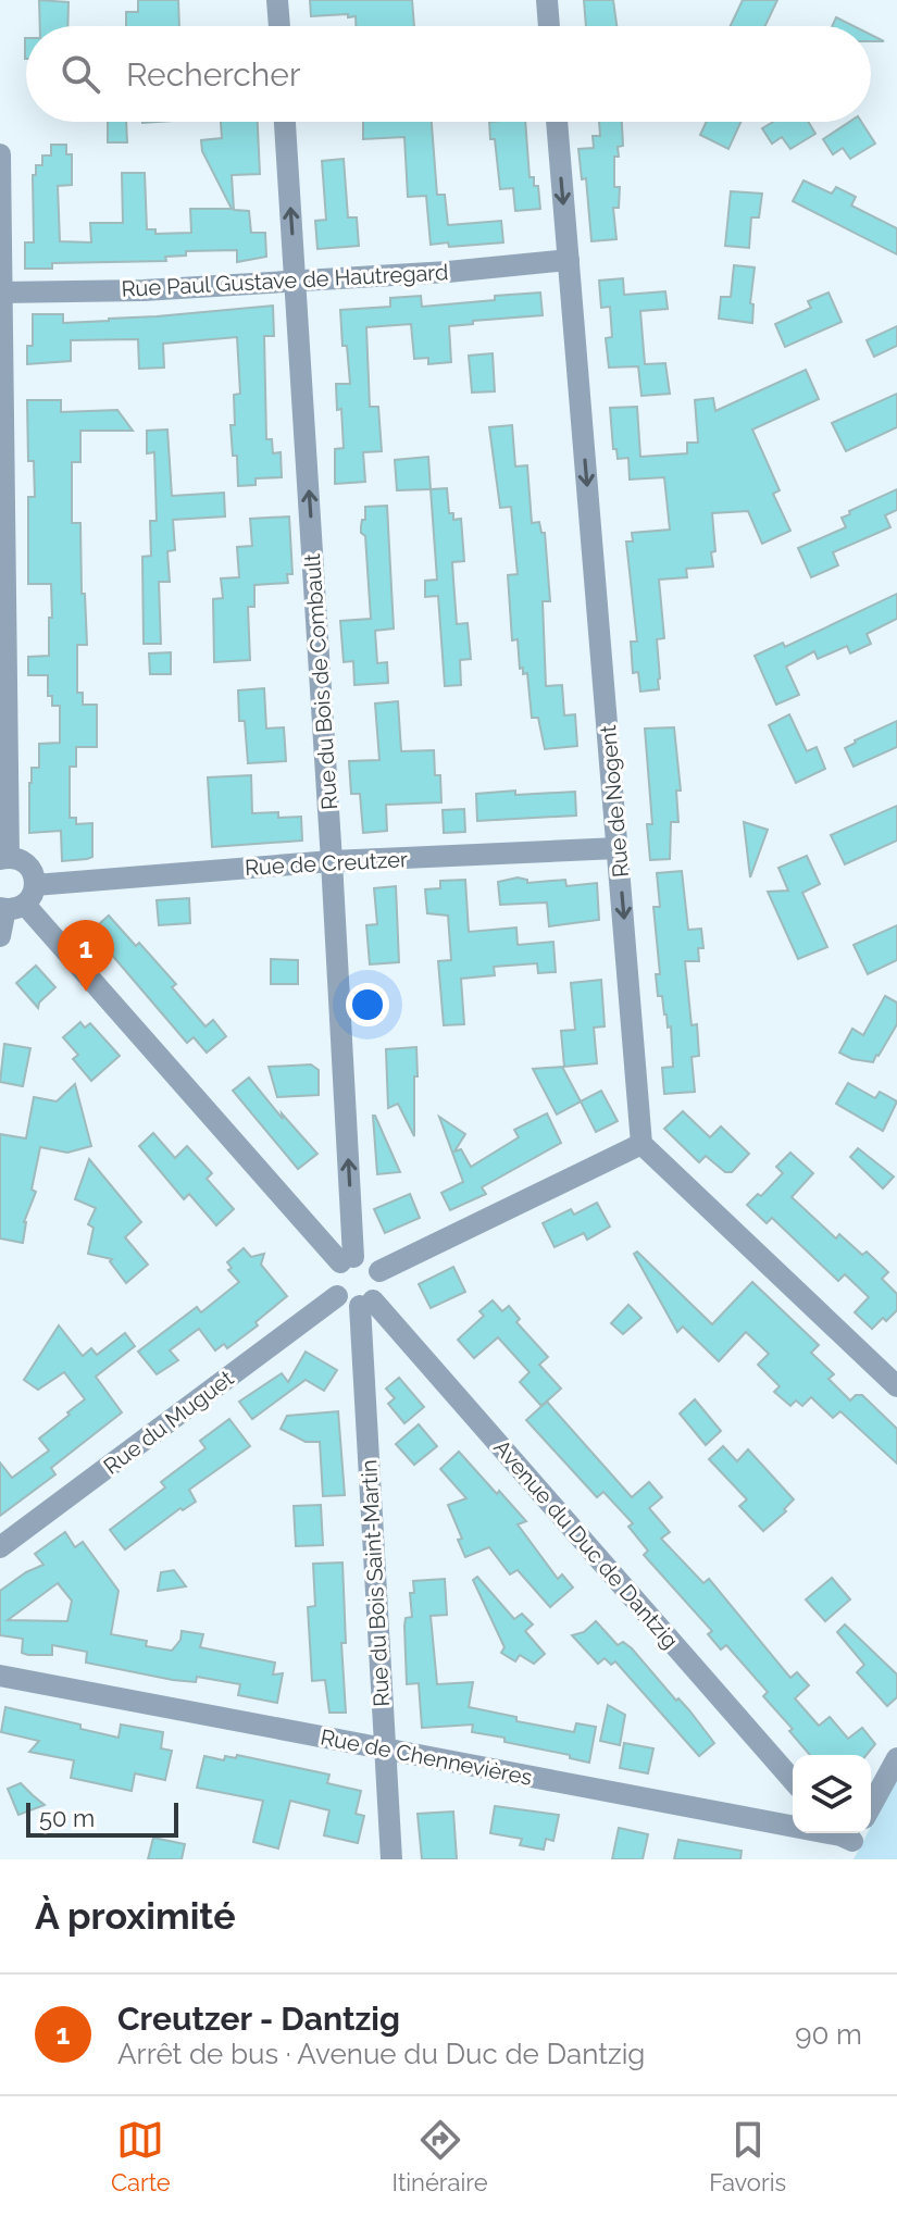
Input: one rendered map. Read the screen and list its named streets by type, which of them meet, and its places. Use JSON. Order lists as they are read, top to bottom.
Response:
{
  "streets": {
    "street": [
      "Rue Paul Gustave de Hautregard",
      "Rue du Bois de Combault",
      "Rue de Nogent",
      "Rue de Creutzer",
      "Rue du Muguet",
      "Avenue du Duc de Dantzig",
      "Rue du Bois Saint-Martin",
      "Rue de Chennevières"
    ]
  },
  "crossings": [
    ["Rue Paul Gustave de Hautregard", "Rue du Bois de Combault"],
    ["Rue Paul Gustave de Hautregard", "Rue de Nogent"],
    ["Rue du Bois de Combault", "Rue de Creutzer"],
    ["Rue du Bois de Combault", "Rue du Muguet"],
    ["Rue du Bois de Combault", "Avenue du Duc de Dantzig"],
    ["Rue du Bois de Combault", "Rue du Bois Saint-Martin"],
    ["Rue de Nogent", "Rue de Creutzer"],
    ["Rue du Muguet", "Avenue du Duc de Dantzig"],
    ["Rue du Muguet", "Rue du Bois Saint-Martin"],
    ["Avenue du Duc de Dantzig", "Rue du Bois Saint-Martin"],
    ["Rue du Bois Saint-Martin", "Rue de Chennevières"]
  ],
  "one_way": ["Rue du Bois de Combault", "Rue de Nogent"],
  "scale_bar": "50 m",
  "page": {
    "search": "Rechercher",
    "pins": "1",
    "scale": "50 m",
    "heading": "À proximité",
    "list": [
      {
        "mark": "1",
        "name": "Creutzer - Dantzig",
        "note": "Arrêt de bus · Avenue du Duc de Dantzig",
        "value": "90 m"
      }
    ],
    "nav": ["Carte", "Itinéraire", "Favoris"]
  }
}
